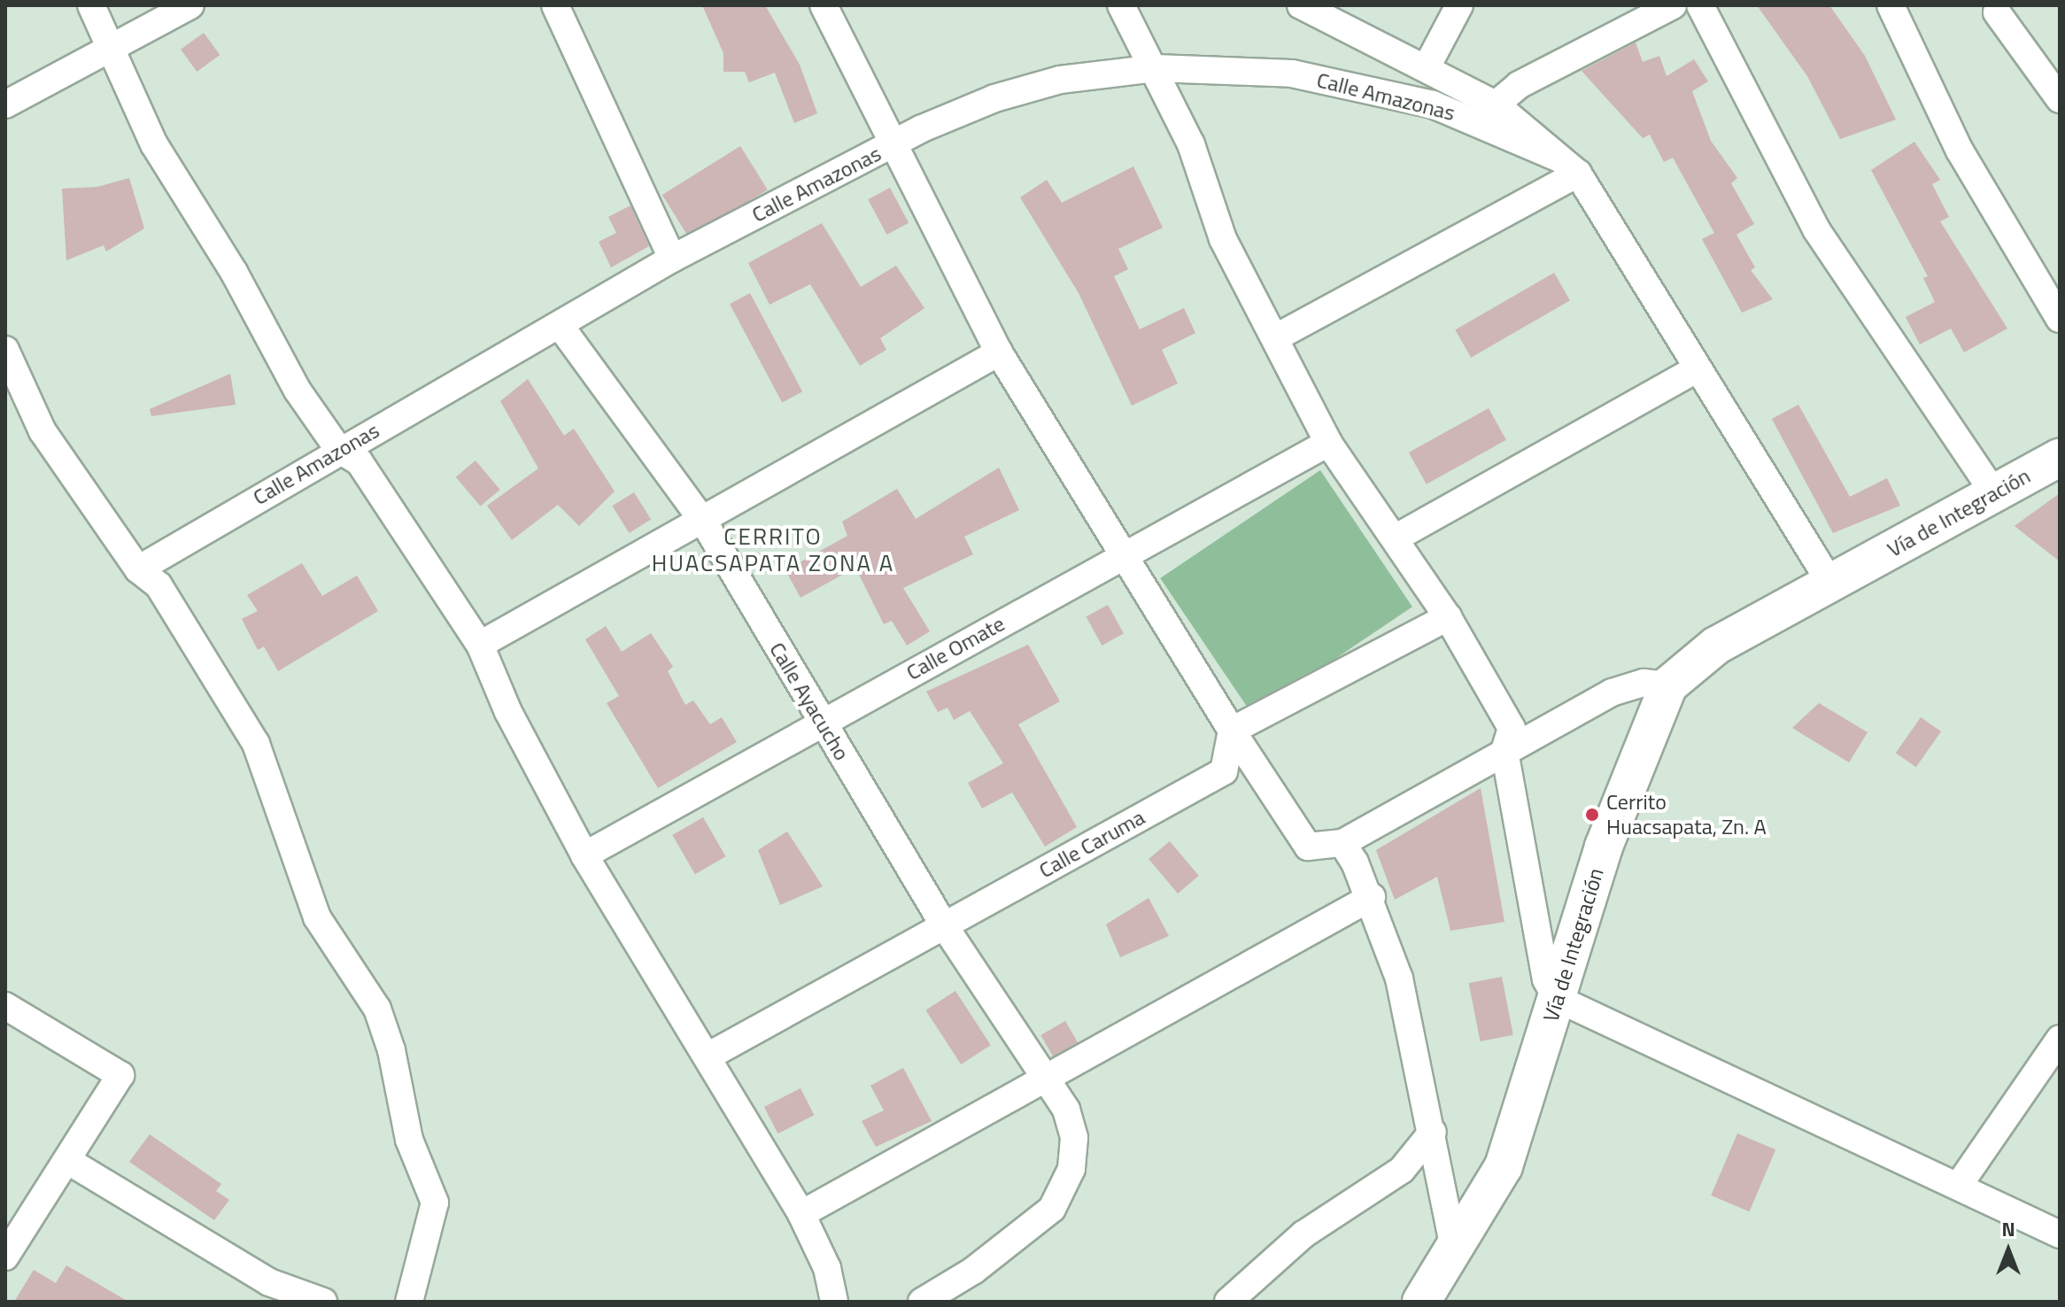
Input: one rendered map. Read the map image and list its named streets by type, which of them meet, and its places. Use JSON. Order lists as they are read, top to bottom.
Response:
{
  "streets": {
    "main road": ["Vía de Integración"],
    "street": [
      "Calle Amazonas",
      "Calle Omate",
      "Calle Ayacucho",
      "Calle Caruma"
    ]
  },
  "crossings": [
    ["Calle Amazonas", "Calle Ayacucho"],
    ["Calle Omate", "Calle Ayacucho"],
    ["Calle Ayacucho", "Calle Caruma"]
  ],
  "districts": ["CERRITO HUACSAPATA ZONA A"],
  "places": ["Cerrito Huacsapata, Zn. A"],
  "north": "top"
}
